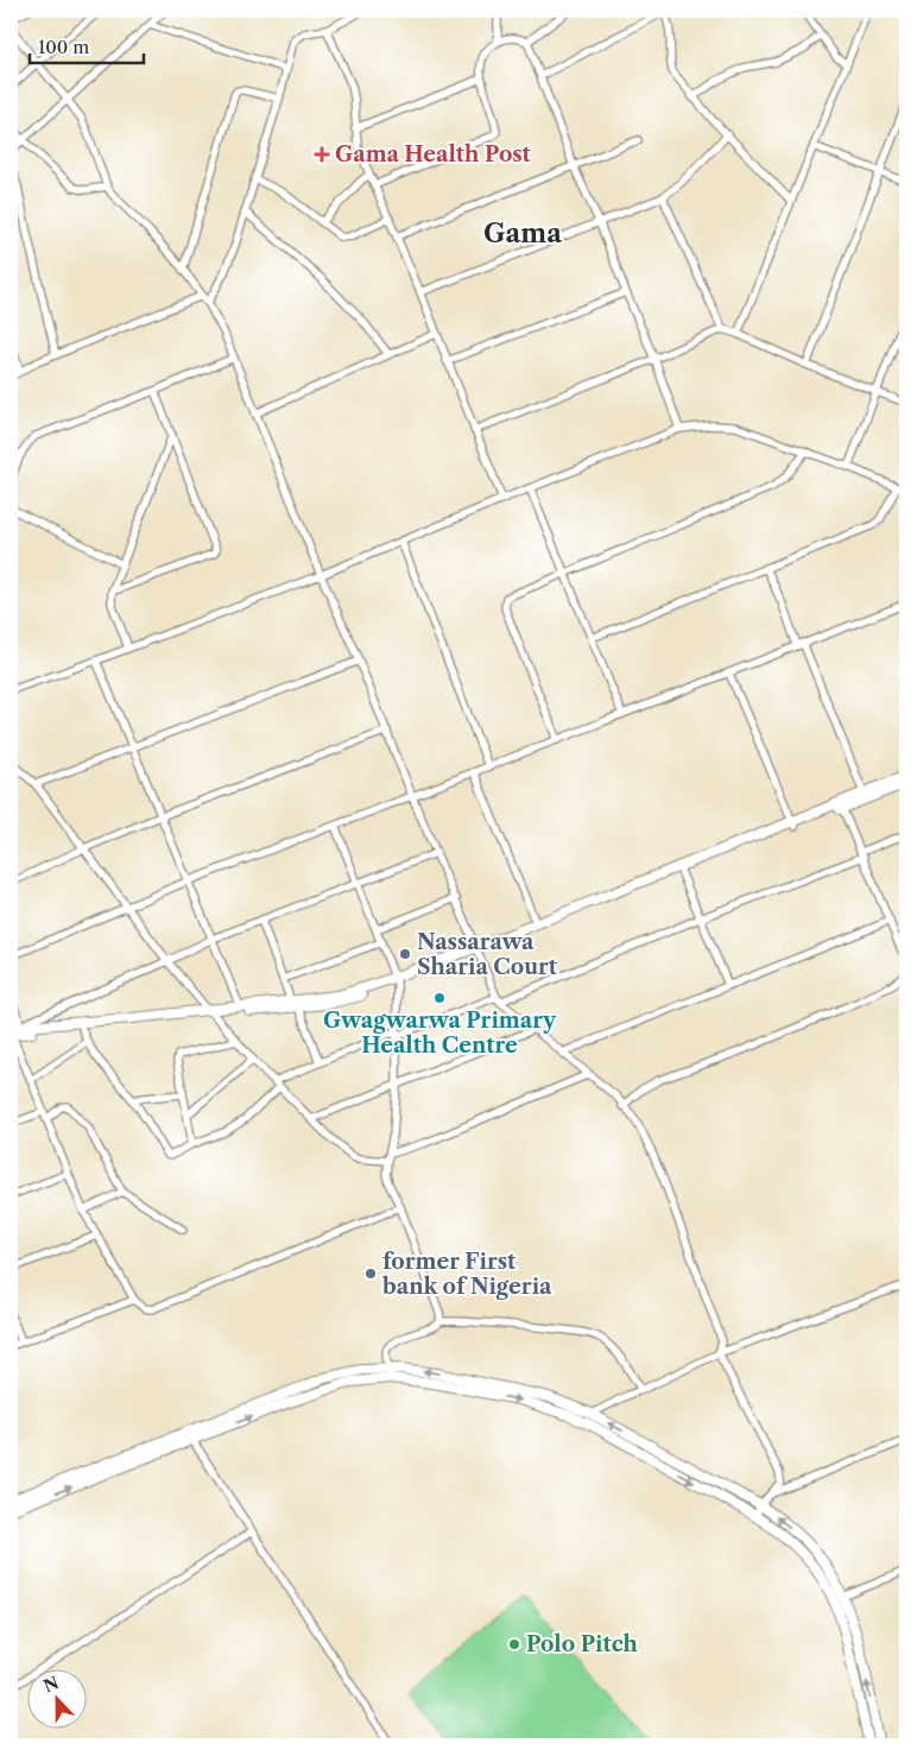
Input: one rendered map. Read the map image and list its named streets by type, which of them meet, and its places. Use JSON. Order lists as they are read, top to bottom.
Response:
{
  "districts": ["Gama"],
  "places": {
    "health": ["Gama Health Post"],
    "other": [
      "Nassarawa Sharia Court",
      "Gwagwarwa Primary Health Centre",
      "former First bank of Nigeria",
      "Polo Pitch"
    ]
  },
  "scale_bar": "100 m",
  "north": "top"
}
